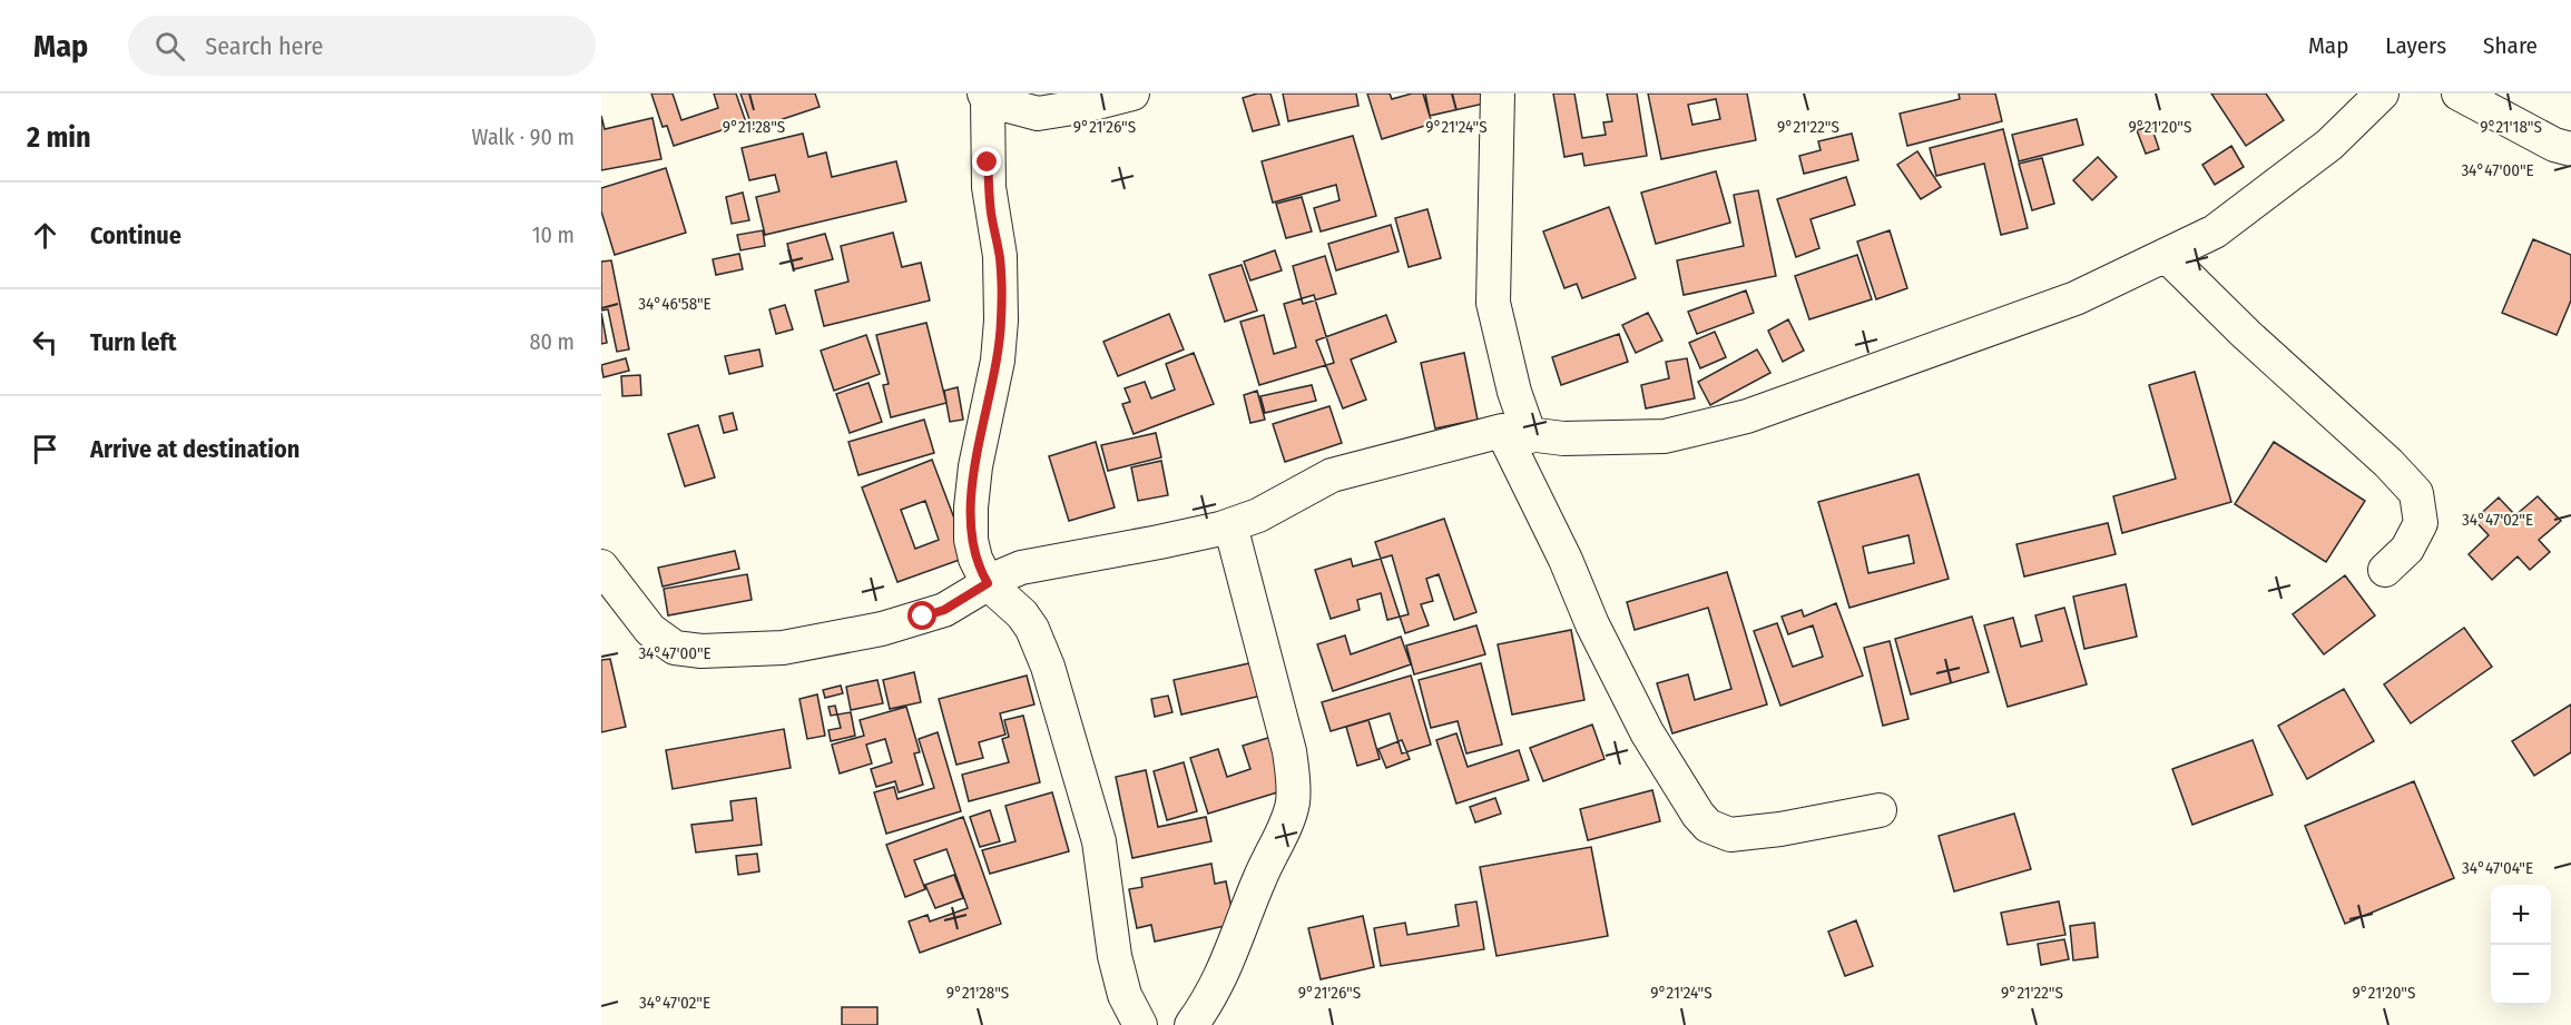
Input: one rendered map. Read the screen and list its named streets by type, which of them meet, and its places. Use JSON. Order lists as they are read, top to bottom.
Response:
{
  "page": {
    "header": "Map",
    "search": "Search here",
    "nav": ["Map", "Layers", "Share"],
    "heading": ["2 min", "Walk · 90 m"],
    "list": [
      ["Continue", "10 m"],
      ["Turn left", "80 m"],
      "Arrive at destination"
    ],
    "map_buttons": ["+", "−"]
  },
  "coordinates": [
    "9°21'28\"S",
    "9°21'26\"S",
    "9°21'24\"S",
    "9°21'22\"S",
    "9°21'20\"S",
    "9°21'18\"S",
    "34°47'00\"E",
    "34°46'58\"E",
    "34°47'02\"E",
    "34°47'04\"E"
  ]
}
